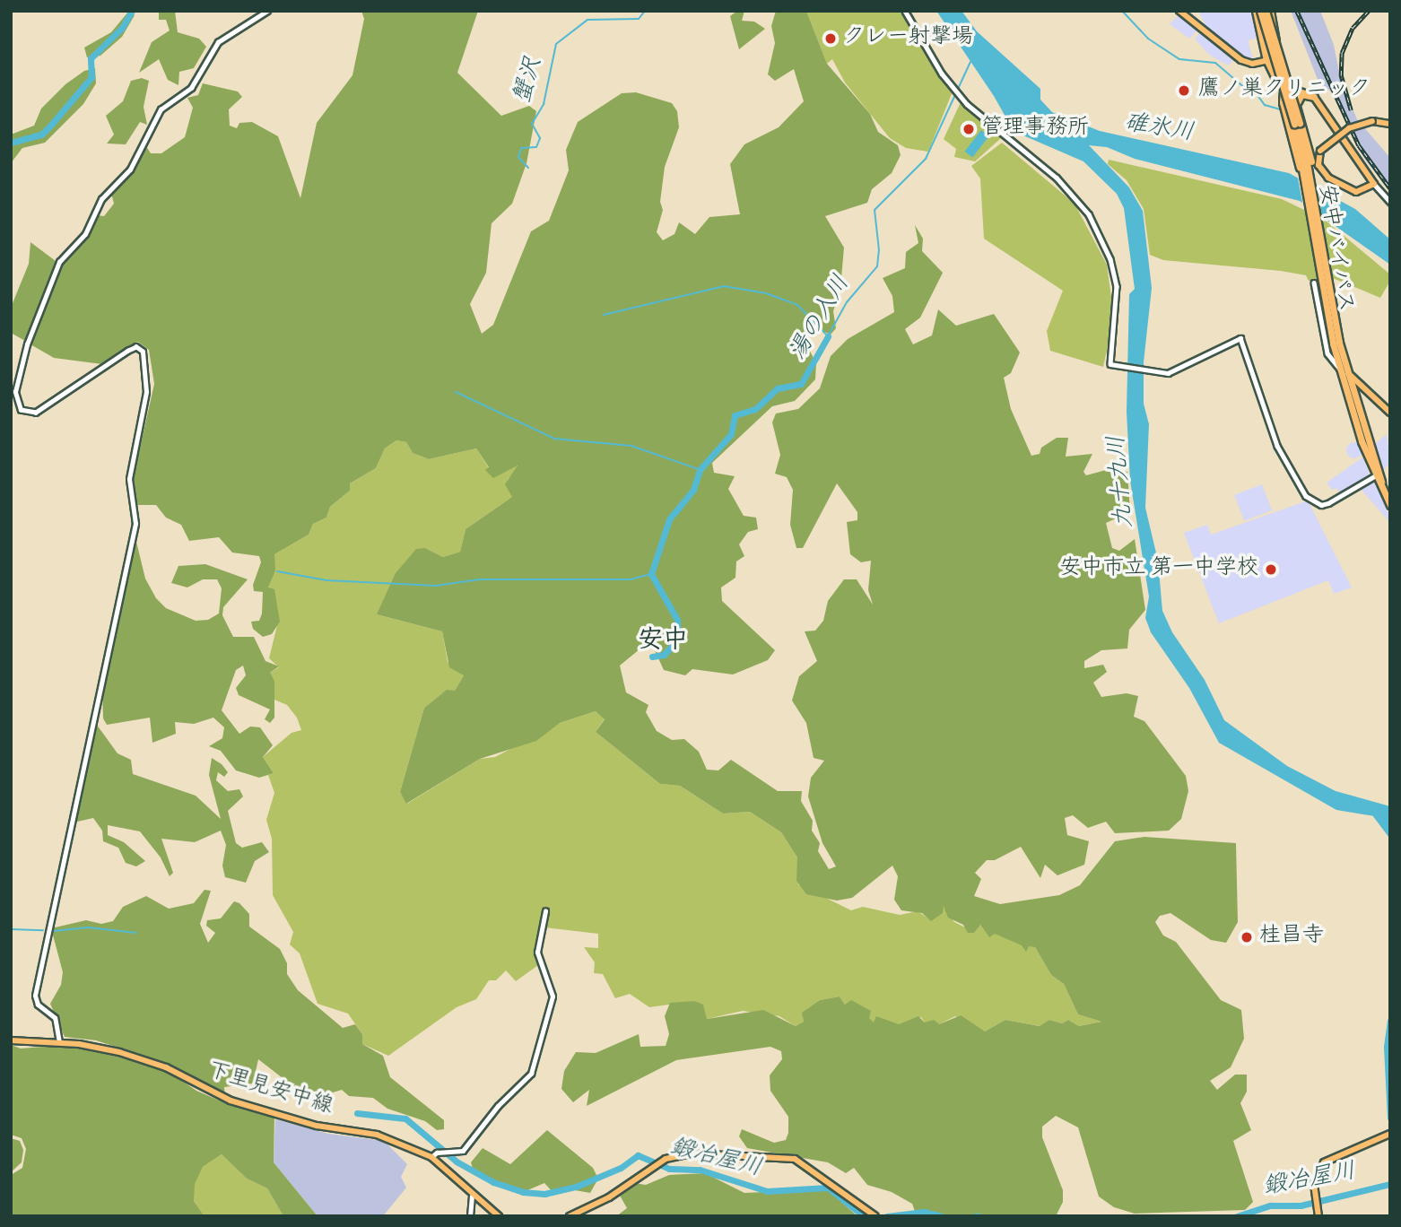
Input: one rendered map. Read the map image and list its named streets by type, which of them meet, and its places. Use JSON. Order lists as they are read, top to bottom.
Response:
{
  "streets": {
    "highway": ["安中バイパス"],
    "main road": ["下里見安中線"]
  },
  "districts": ["安中"],
  "water": [
    "蟹沢",
    "碓氷川",
    "湯の入川",
    "九十九川",
    "鍛冶屋川"
  ],
  "places": [
    "クレー射撃場",
    "鷹ノ巣クリニック",
    "管理事務所",
    "安中市立 第一中学校",
    "桂昌寺"
  ]
}
